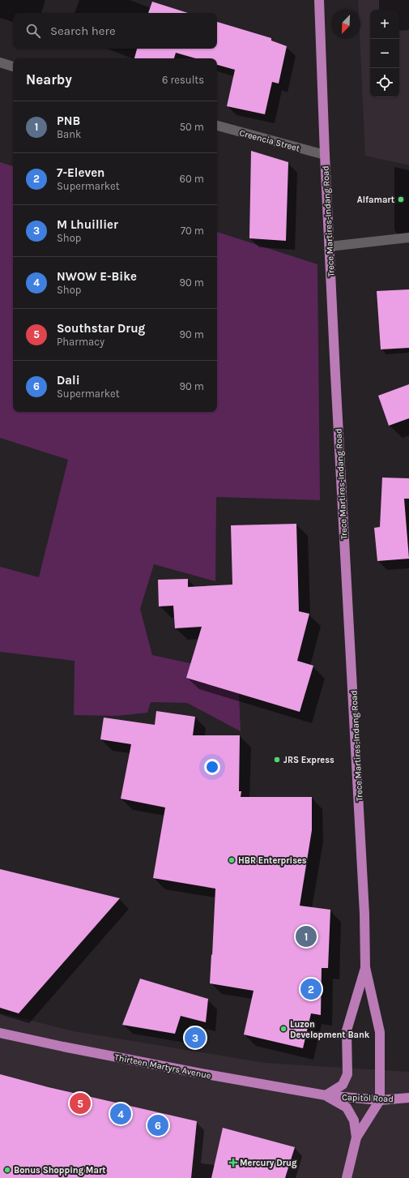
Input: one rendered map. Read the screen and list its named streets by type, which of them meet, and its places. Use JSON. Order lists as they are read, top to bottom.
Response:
{
  "streets": {
    "main road": ["Trece Martires-Indang Road", "Thirteen Martyrs Avenue", "Capitol Road"],
    "street": ["Creencia Street"]
  },
  "crossings": [
    ["Creencia Street", "Trece Martires-Indang Road"],
    ["Trece Martires-Indang Road", "Thirteen Martyrs Avenue"],
    ["Trece Martires-Indang Road", "Capitol Road"],
    ["Thirteen Martyrs Avenue", "Capitol Road"]
  ],
  "places": {
    "other": [
      "Alfamart",
      "JRS Express",
      "HBR Enterprises",
      "Luzon Development Bank",
      "Bonus Shopping Mart"
    ],
    "health": ["Mercury Drug"]
  },
  "north": "bottom left",
  "page": {
    "map_buttons": ["+", "−"],
    "search": "Search here",
    "heading": ["Nearby", "6 results"],
    "list": [
      {
        "mark": "1",
        "name": "PNB",
        "note": "Bank",
        "value": "50 m"
      },
      {
        "mark": "2",
        "name": "7-Eleven",
        "note": "Supermarket",
        "value": "60 m"
      },
      {
        "mark": "3",
        "name": "M Lhuillier",
        "note": "Shop",
        "value": "70 m"
      },
      {
        "mark": "4",
        "name": "NWOW E-Bike",
        "note": "Shop",
        "value": "90 m"
      },
      {
        "mark": "5",
        "name": "Southstar Drug",
        "note": "Pharmacy",
        "value": "90 m"
      },
      {
        "mark": "6",
        "name": "Dali",
        "note": "Supermarket",
        "value": "90 m"
      }
    ],
    "pins": [
      "1",
      "2",
      "3",
      "5",
      "4",
      "6"
    ]
  }
}
